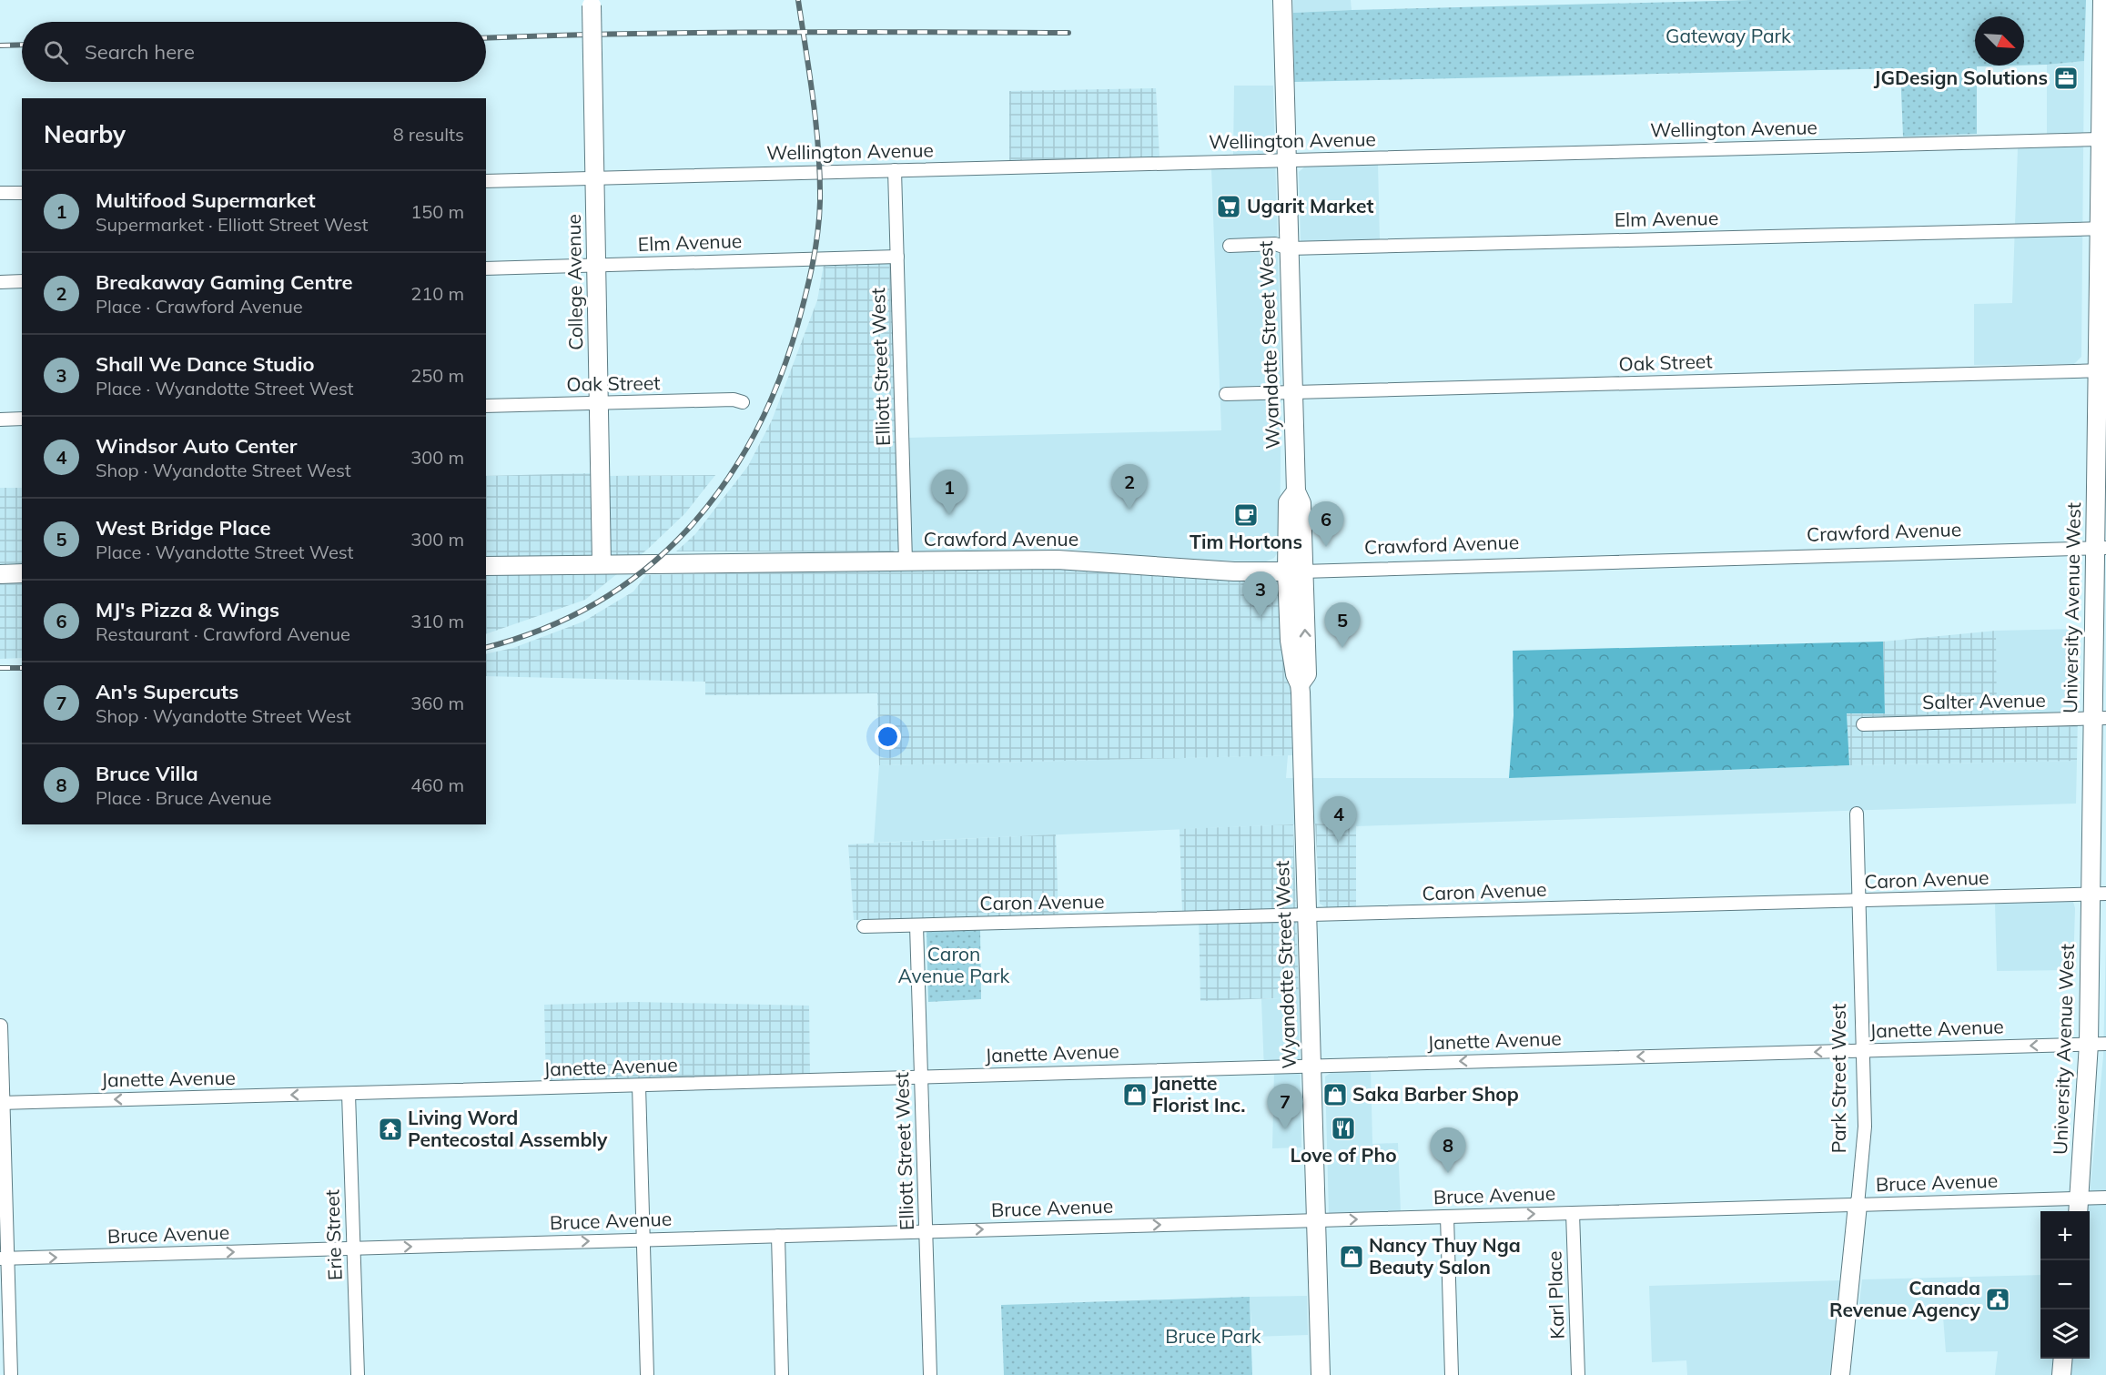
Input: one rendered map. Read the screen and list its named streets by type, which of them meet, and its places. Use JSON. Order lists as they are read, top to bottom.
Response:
{
  "streets": {
    "main road": [
      "College Avenue",
      "Wyandotte Street West",
      "Crawford Avenue",
      "University Avenue West",
      "Park Street West"
    ],
    "street": [
      "Wellington Avenue",
      "Elm Avenue",
      "Oak Street",
      "Elliott Street West",
      "Salter Avenue",
      "Caron Avenue",
      "Janette Avenue",
      "Bruce Avenue",
      "Erie Street",
      "Karl Place"
    ]
  },
  "crossings": [
    ["Wellington Avenue", "College Avenue"],
    ["Wellington Avenue", "Wyandotte Street West"],
    ["Wellington Avenue", "Elliott Street West"],
    ["Wellington Avenue", "University Avenue West"],
    ["Elm Avenue", "College Avenue"],
    ["Elm Avenue", "Wyandotte Street West"],
    ["Elm Avenue", "Elliott Street West"],
    ["Elm Avenue", "University Avenue West"],
    ["College Avenue", "Oak Street"],
    ["College Avenue", "Crawford Avenue"],
    ["Wyandotte Street West", "Oak Street"],
    ["Wyandotte Street West", "Crawford Avenue"],
    ["Wyandotte Street West", "Caron Avenue"],
    ["Wyandotte Street West", "Janette Avenue"],
    ["Wyandotte Street West", "Bruce Avenue"],
    ["Oak Street", "University Avenue West"],
    ["Elliott Street West", "Crawford Avenue"],
    ["Elliott Street West", "Caron Avenue"],
    ["Elliott Street West", "Janette Avenue"],
    ["Elliott Street West", "Bruce Avenue"],
    ["Crawford Avenue", "University Avenue West"],
    ["University Avenue West", "Salter Avenue"],
    ["University Avenue West", "Caron Avenue"],
    ["University Avenue West", "Janette Avenue"],
    ["University Avenue West", "Bruce Avenue"],
    ["Caron Avenue", "Park Street West"],
    ["Janette Avenue", "Park Street West"],
    ["Janette Avenue", "Erie Street"],
    ["Park Street West", "Bruce Avenue"],
    ["Bruce Avenue", "Erie Street"],
    ["Bruce Avenue", "Karl Place"]
  ],
  "one_way": ["Janette Avenue", "Bruce Avenue"],
  "parks": ["Gateway Park", "Caron Avenue Park", "Bruce Park"],
  "places": {
    "office": ["JGDesign Solutions"],
    "supermarket": ["Ugarit Market"],
    "cafe": ["Tim Hortons"],
    "shop": ["Janette Florist Inc.", "Saka Barber Shop", "Nancy Thuy Nga Beauty Salon"],
    "restaurant": ["Love of Pho"],
    "temple": ["Living Word Pentecostal Assembly"],
    "public building": ["Canada Revenue Agency"]
  },
  "north": "bottom right",
  "page": {
    "search": "Search here",
    "heading": ["Nearby", "8 results"],
    "list": [
      {
        "mark": "1",
        "name": "Multifood Supermarket",
        "note": "Supermarket · Elliott Street West",
        "value": "150 m"
      },
      {
        "mark": "2",
        "name": "Breakaway Gaming Centre",
        "note": "Place · Crawford Avenue",
        "value": "210 m"
      },
      {
        "mark": "3",
        "name": "Shall We Dance Studio",
        "note": "Place · Wyandotte Street West",
        "value": "250 m"
      },
      {
        "mark": "4",
        "name": "Windsor Auto Center",
        "note": "Shop · Wyandotte Street West",
        "value": "300 m"
      },
      {
        "mark": "5",
        "name": "West Bridge Place",
        "note": "Place · Wyandotte Street West",
        "value": "300 m"
      },
      {
        "mark": "6",
        "name": "MJ's Pizza & Wings",
        "note": "Restaurant · Crawford Avenue",
        "value": "310 m"
      },
      {
        "mark": "7",
        "name": "An's Supercuts",
        "note": "Shop · Wyandotte Street West",
        "value": "360 m"
      },
      {
        "mark": "8",
        "name": "Bruce Villa",
        "note": "Place · Bruce Avenue",
        "value": "460 m"
      }
    ],
    "pins": [
      "2",
      "1",
      "6",
      "3",
      "5",
      "4",
      "7",
      "8"
    ],
    "map_buttons": ["+", "−"]
  }
}
